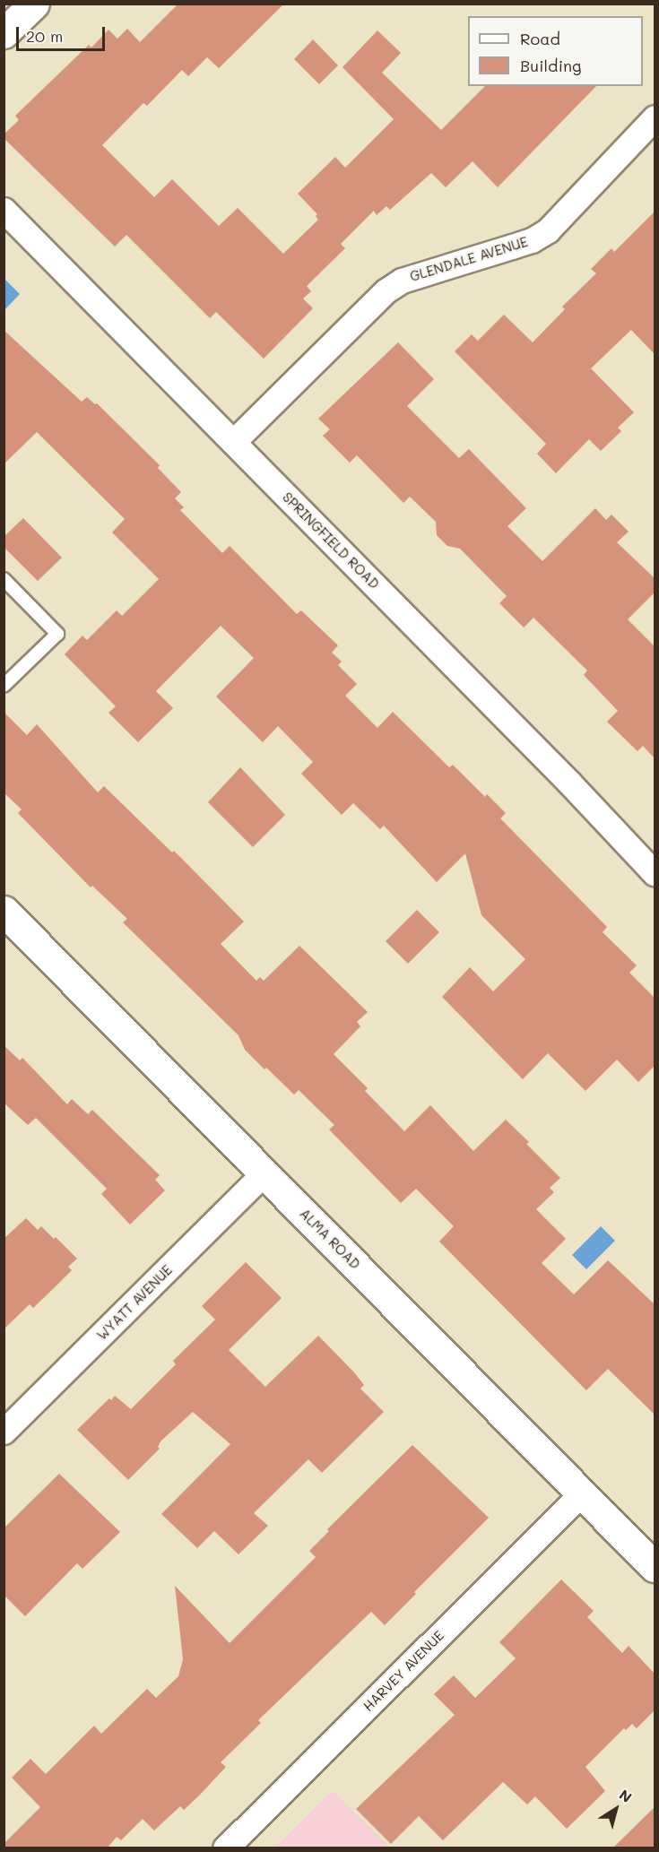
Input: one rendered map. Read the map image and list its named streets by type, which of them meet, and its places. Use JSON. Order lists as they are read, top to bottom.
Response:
{
  "streets": {
    "main road": ["ALMA ROAD"],
    "street": [
      "GLENDALE AVENUE",
      "SPRINGFIELD ROAD",
      "WYATT AVENUE",
      "HARVEY AVENUE"
    ]
  },
  "crossings": [
    ["GLENDALE AVENUE", "SPRINGFIELD ROAD"],
    ["ALMA ROAD", "WYATT AVENUE"],
    ["ALMA ROAD", "HARVEY AVENUE"]
  ],
  "legend": ["Road", "Building"],
  "scale_bar": "20 m",
  "north": "top right"
}
